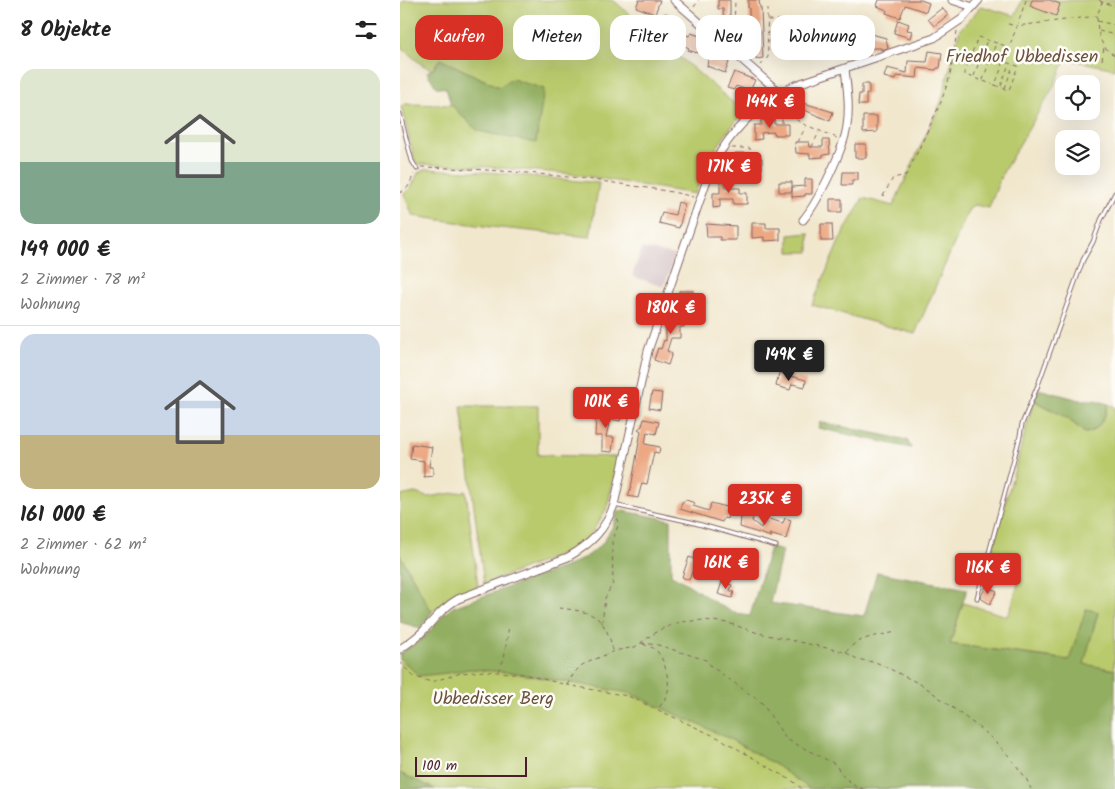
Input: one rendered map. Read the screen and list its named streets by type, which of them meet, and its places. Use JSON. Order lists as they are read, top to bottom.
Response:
{
  "parks": ["Friedhof Ubbedissen", "Ubbedisser Berg"],
  "scale_bar": "100 m",
  "page": {
    "heading": "8 Objekte",
    "chip": [
      "Kaufen",
      "Mieten",
      "Filter",
      "Neu",
      "Wohnung"
    ],
    "list": [
      {
        "name": "149 000 €",
        "note": "2 Zimmer · 78 m² · Wohnung"
      },
      {
        "name": "161 000 €",
        "note": "2 Zimmer · 62 m² · Wohnung"
      }
    ],
    "price": [
      "144K €",
      "171K €",
      "180K €",
      "149K €",
      "101K €",
      "235K €",
      "161K €",
      "116K €"
    ],
    "scale": "100 m"
  }
}
